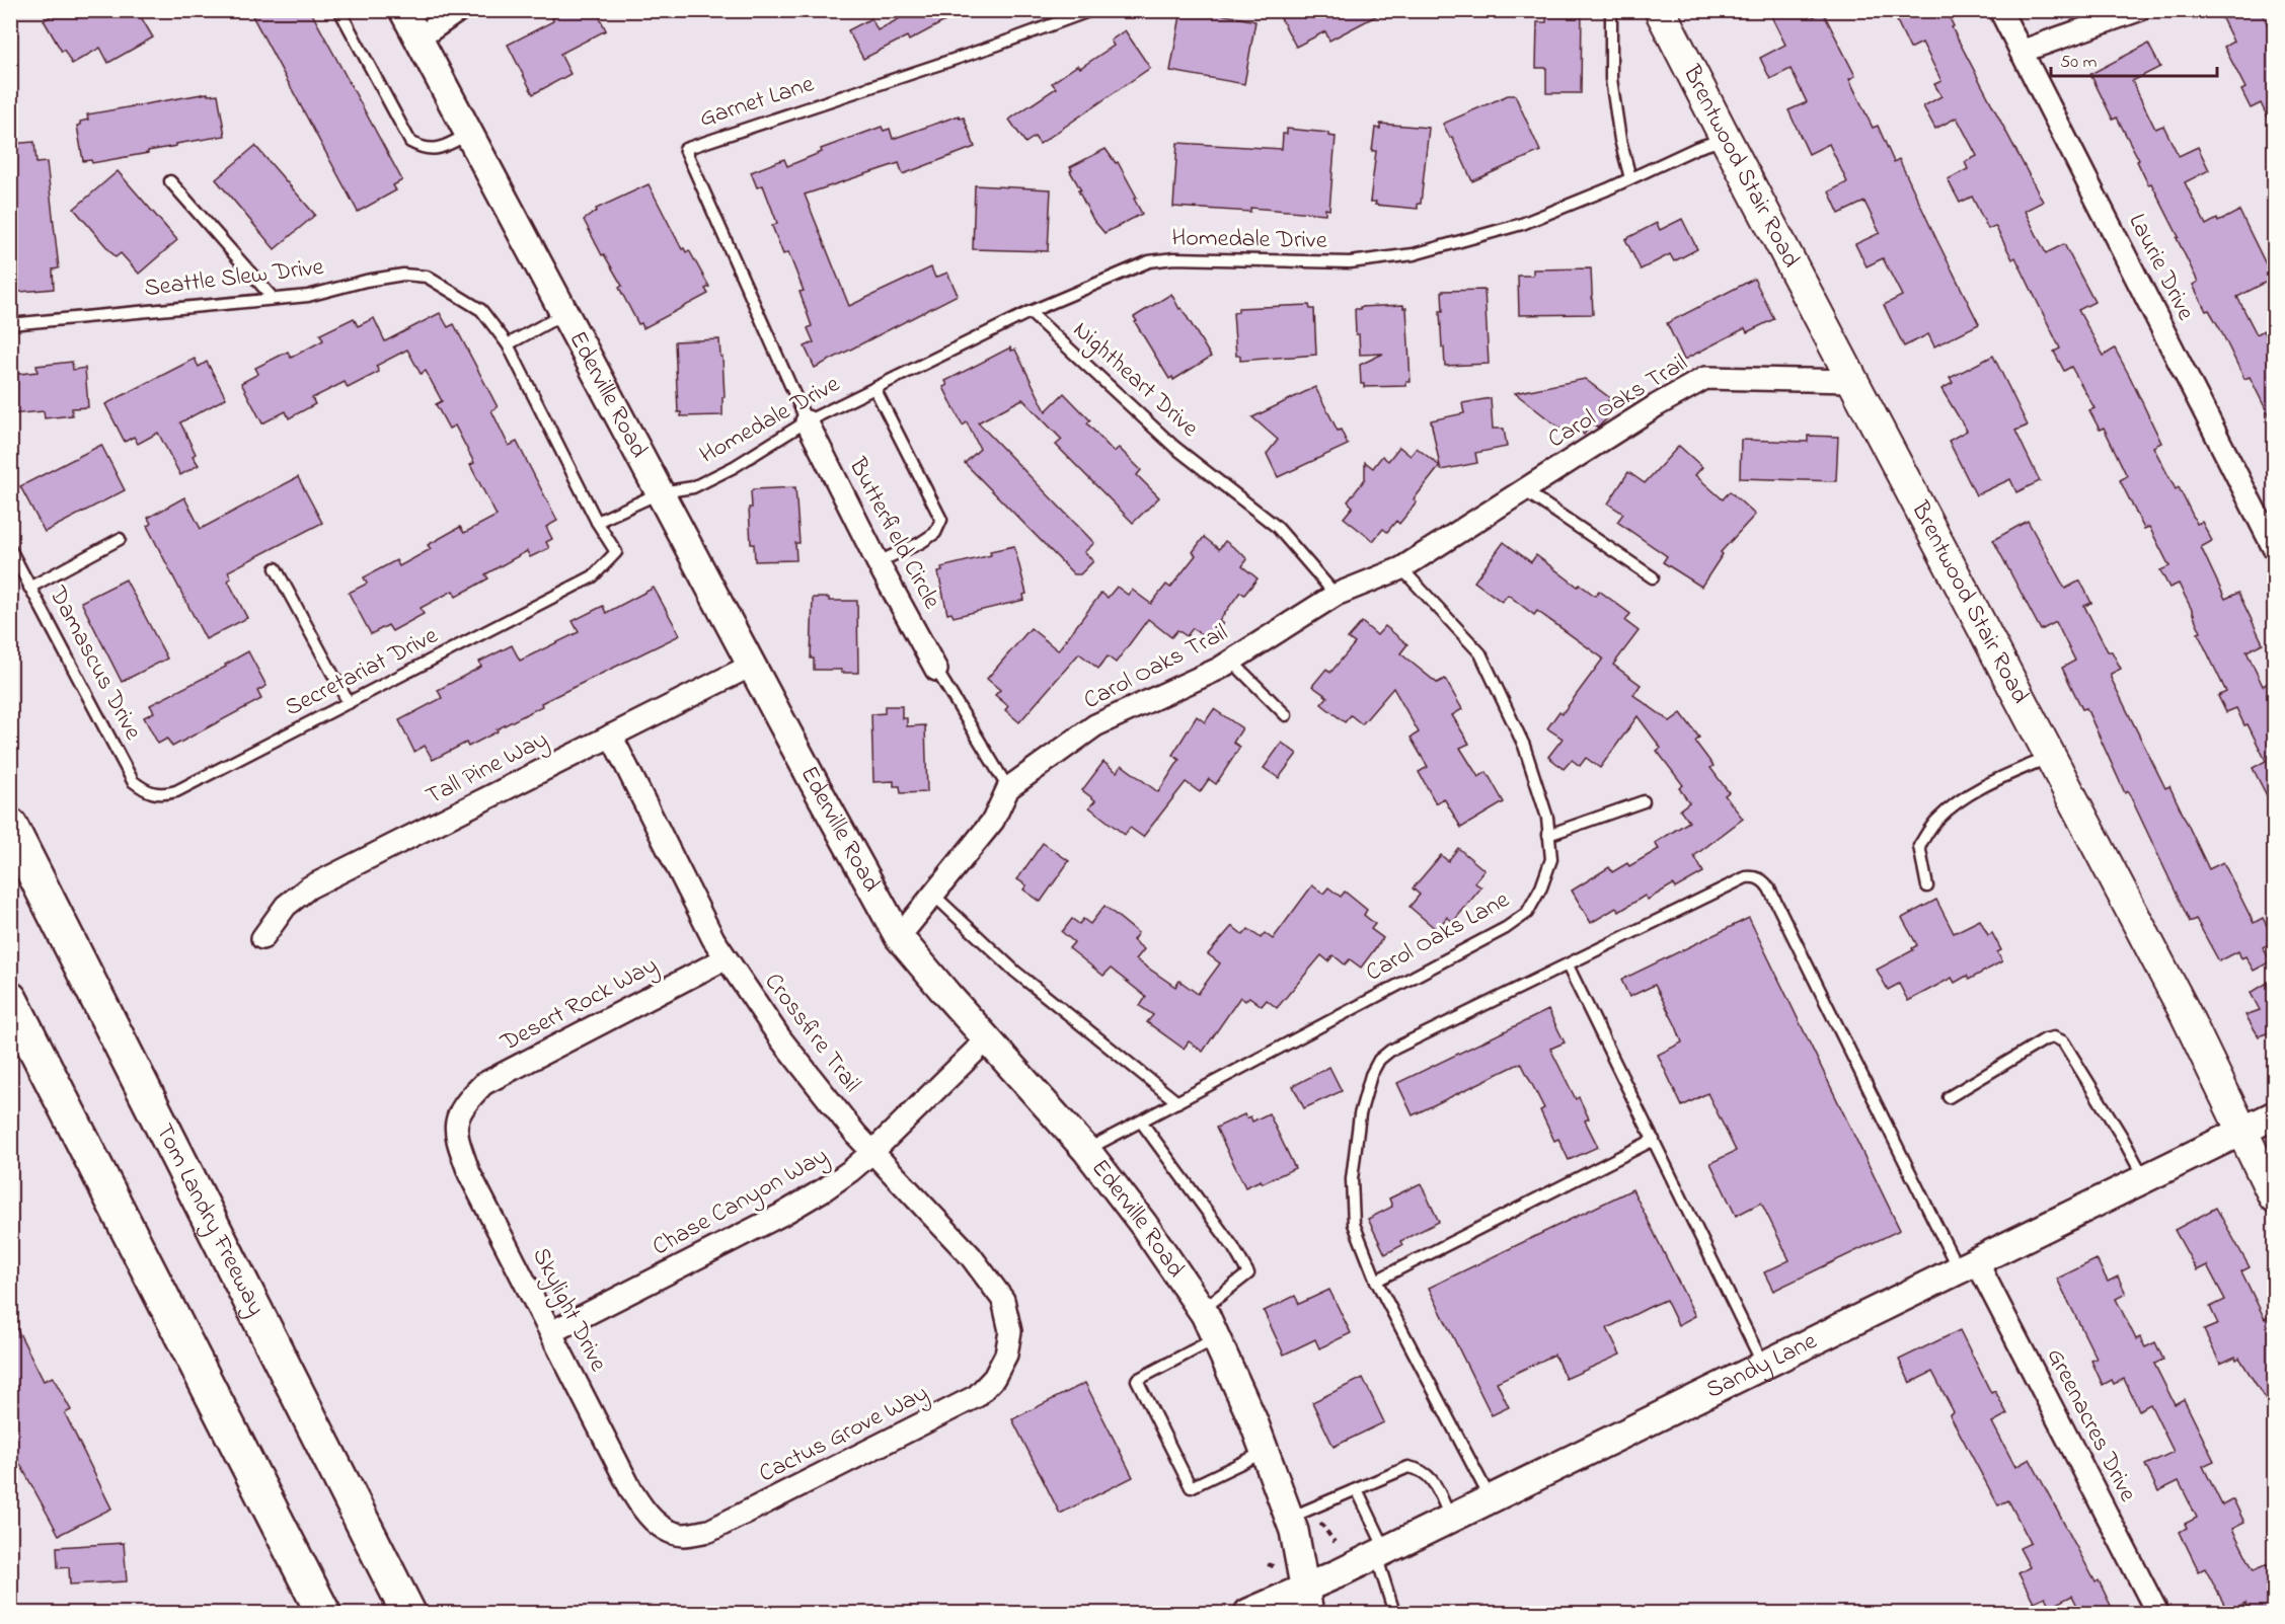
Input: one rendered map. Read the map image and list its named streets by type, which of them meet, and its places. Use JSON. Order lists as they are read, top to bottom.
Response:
{
  "streets": {
    "highway": ["Tom Landry Freeway"],
    "main road": ["Brentwood Stair Road"],
    "street": [
      "Laurie Drive",
      "Ederville Road",
      "Carol Oaks Trail",
      "Butterfield Circle",
      "Tall Pine Way",
      "Desert Rock Way",
      "Crossfire Trail",
      "Chase Canyon Way",
      "Skylight Drive",
      "Sandy Lane",
      "Greenacres Drive",
      "Cactus Grove Way"
    ],
    "lane": [
      "Garnet Lane",
      "Homedale Drive",
      "Seattle Slew Drive",
      "Nightheart Drive",
      "Damascus Drive",
      "Secretariat Drive",
      "Carol Oaks Lane"
    ]
  },
  "crossings": [
    ["Garnet Lane", "Homedale Drive"],
    ["Garnet Lane", "Butterfield Circle"],
    ["Brentwood Stair Road", "Homedale Drive"],
    ["Brentwood Stair Road", "Carol Oaks Trail"],
    ["Brentwood Stair Road", "Sandy Lane"],
    ["Homedale Drive", "Nightheart Drive"],
    ["Homedale Drive", "Ederville Road"],
    ["Homedale Drive", "Butterfield Circle"],
    ["Seattle Slew Drive", "Secretariat Drive"],
    ["Nightheart Drive", "Carol Oaks Trail"],
    ["Ederville Road", "Carol Oaks Trail"],
    ["Ederville Road", "Tall Pine Way"],
    ["Ederville Road", "Carol Oaks Lane"],
    ["Ederville Road", "Chase Canyon Way"],
    ["Ederville Road", "Sandy Lane"],
    ["Carol Oaks Trail", "Carol Oaks Lane"],
    ["Damascus Drive", "Secretariat Drive"],
    ["Tall Pine Way", "Crossfire Trail"],
    ["Desert Rock Way", "Crossfire Trail"],
    ["Desert Rock Way", "Skylight Drive"],
    ["Crossfire Trail", "Chase Canyon Way"],
    ["Crossfire Trail", "Cactus Grove Way"],
    ["Chase Canyon Way", "Skylight Drive"],
    ["Skylight Drive", "Cactus Grove Way"],
    ["Sandy Lane", "Greenacres Drive"]
  ],
  "scale_bar": "50 m"
}
